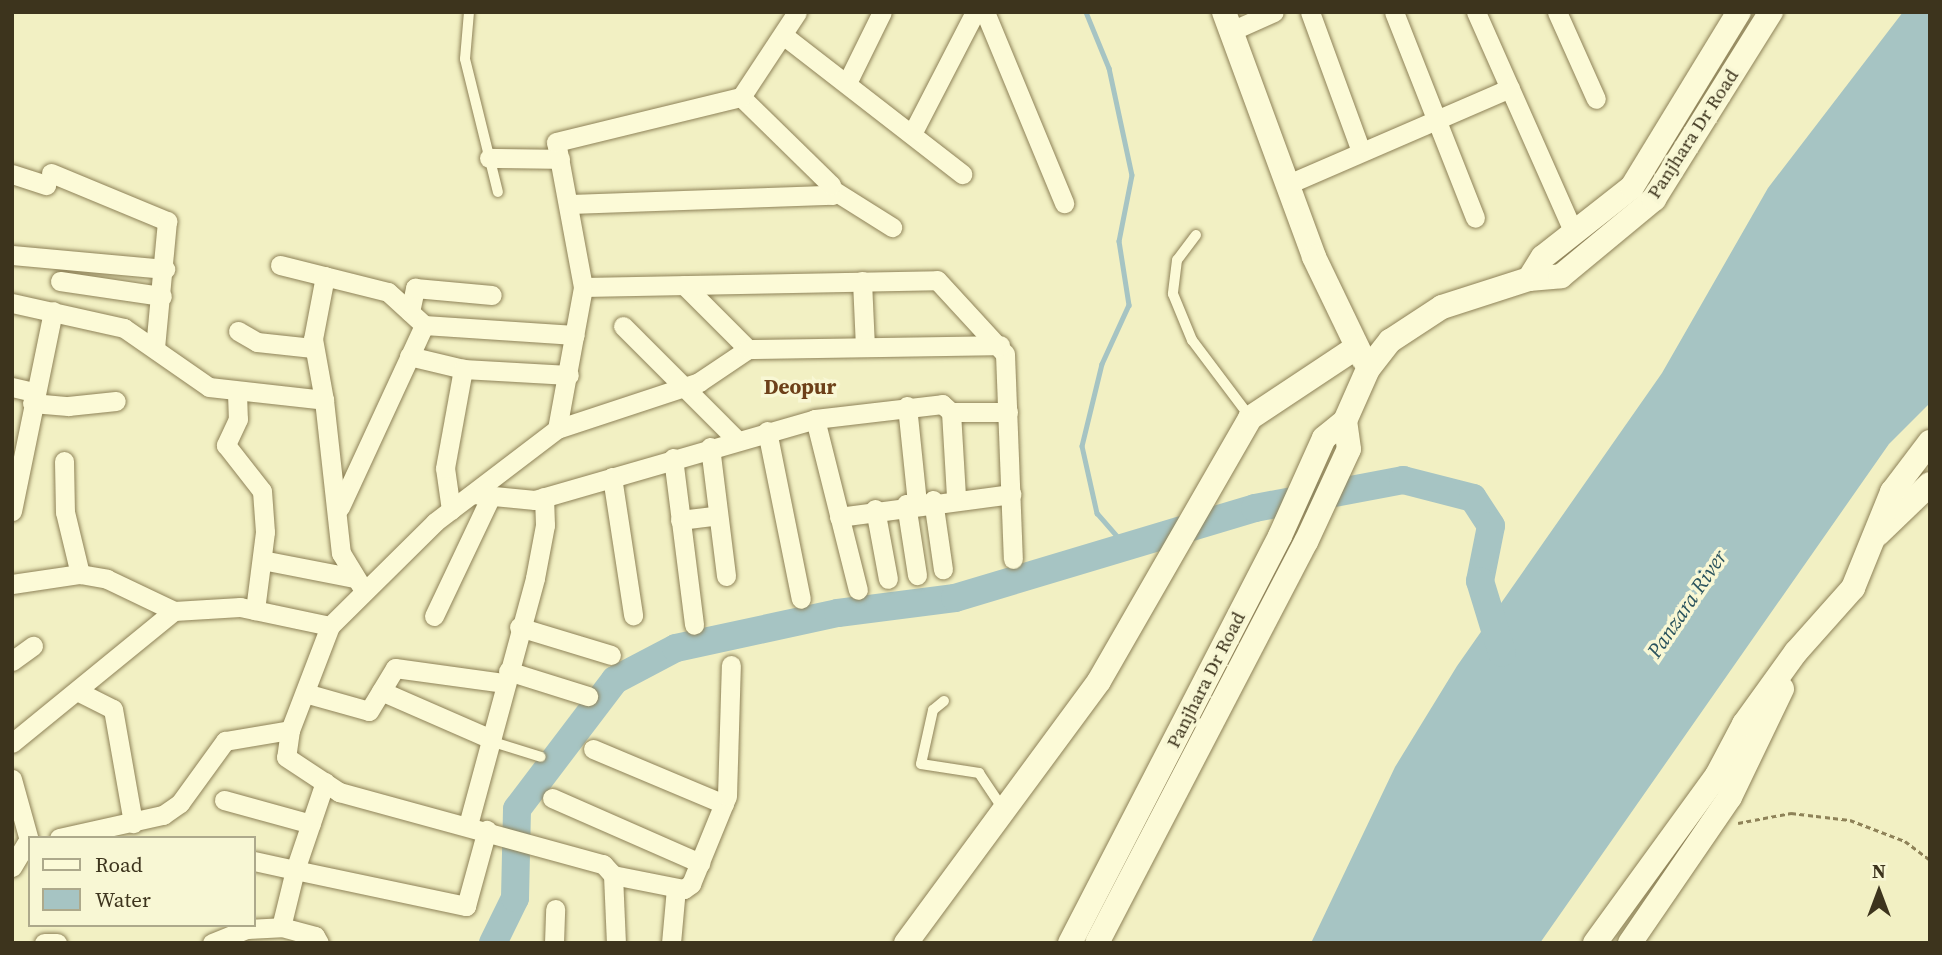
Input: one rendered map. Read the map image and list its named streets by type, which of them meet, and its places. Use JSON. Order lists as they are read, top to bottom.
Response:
{
  "streets": {
    "street": ["Panjhara Dr Road"]
  },
  "districts": ["Deopur"],
  "water": ["Panzara River"],
  "legend": ["Road", "Water"],
  "north": "top"
}
